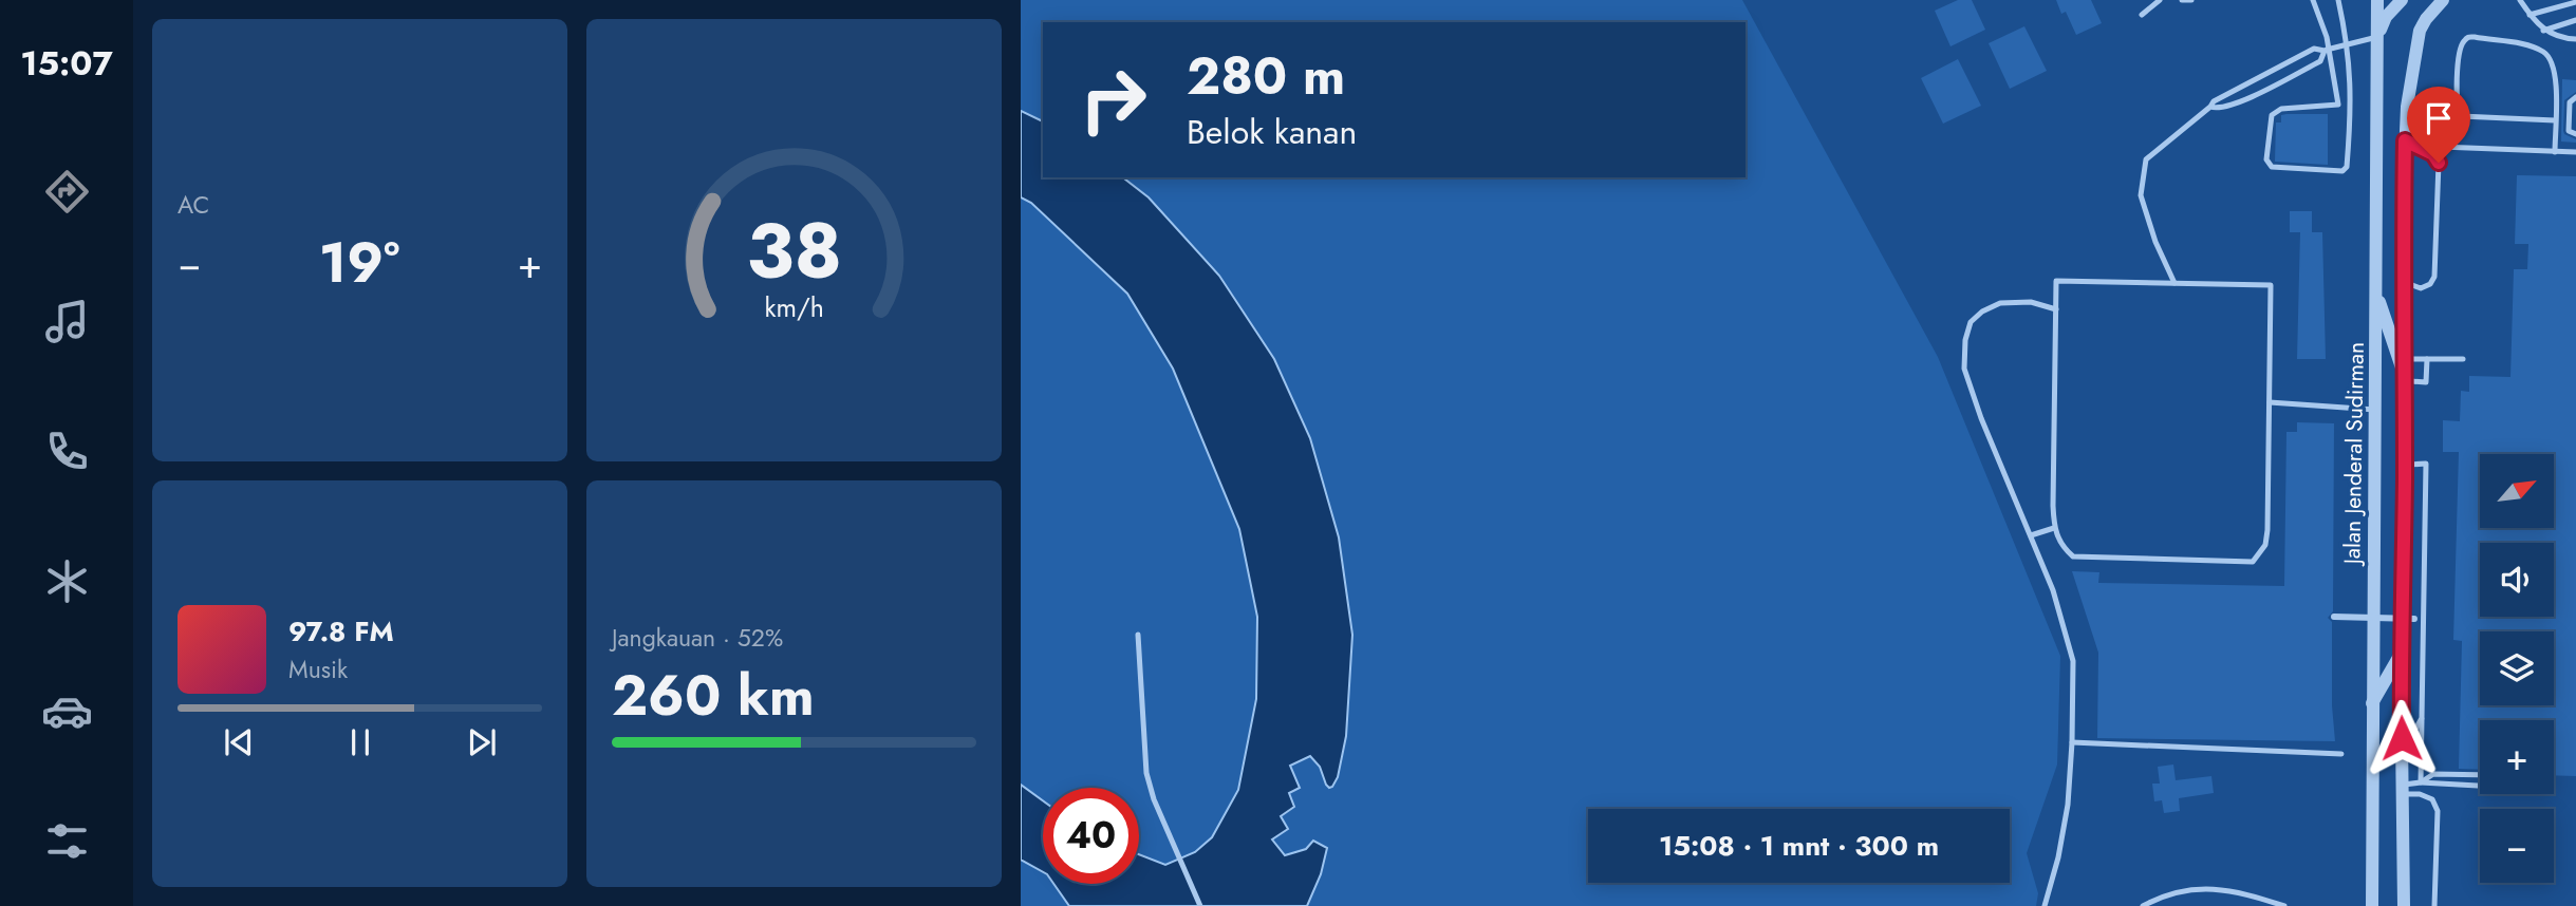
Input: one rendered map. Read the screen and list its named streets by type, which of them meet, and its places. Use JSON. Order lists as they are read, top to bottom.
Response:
{
  "streets": {
    "street": ["Jalan Jenderal Sudirman"]
  },
  "north": "top right",
  "page": {
    "tabs": "15:07",
    "tile": [
      "AC",
      ["Jangkauan · 52%", "260 km"]
    ],
    "turn": ["280 m", "Belok kanan"],
    "heat": ["−", "19°", "+"],
    "map_buttons": ["+", "−"],
    "song": ["97.8 FM", "Musik"],
    "limit": "40",
    "trip": "15:08 · 1 mnt · 300 m",
    "gauge": ["38", "km/h"]
  }
}
